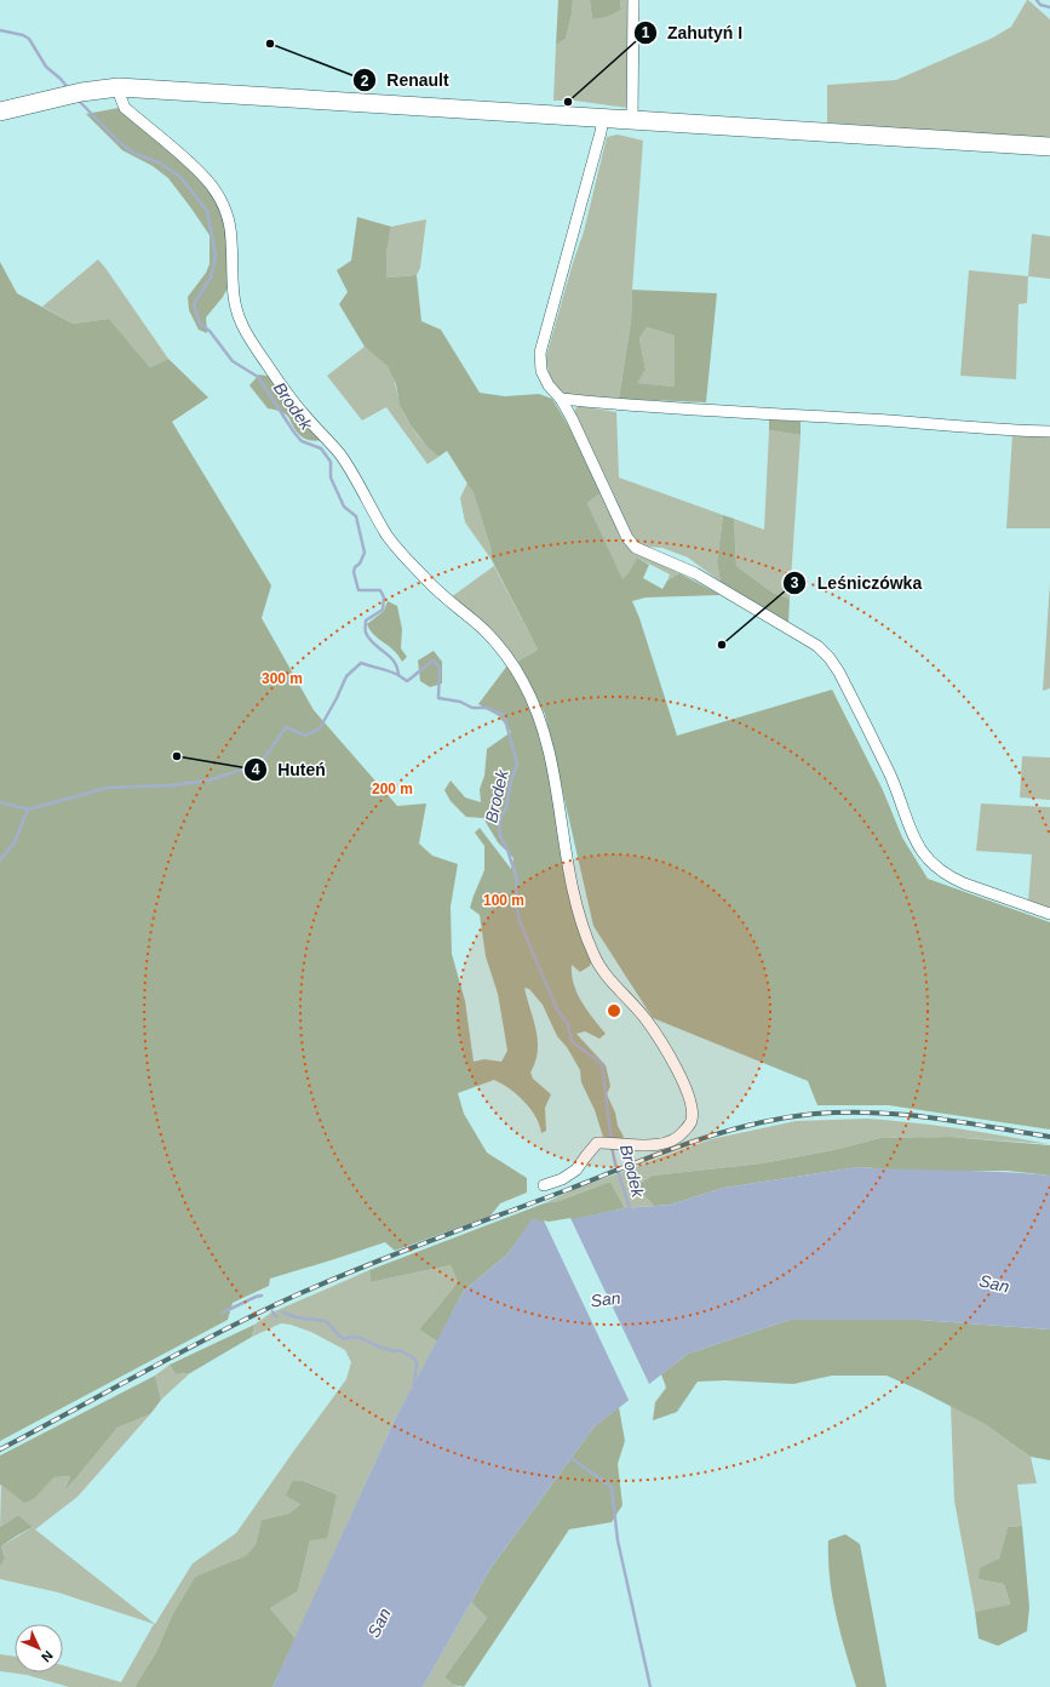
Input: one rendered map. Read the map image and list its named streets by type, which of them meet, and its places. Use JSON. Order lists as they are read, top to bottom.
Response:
{
  "water": ["Brodek", "San"],
  "places": [
    "Renault",
    "Zahutyń I",
    "Leśniczówka",
    "Huteń"
  ],
  "north": "bottom right",
  "rings": ["300 m", "200 m", "100 m"]
}
